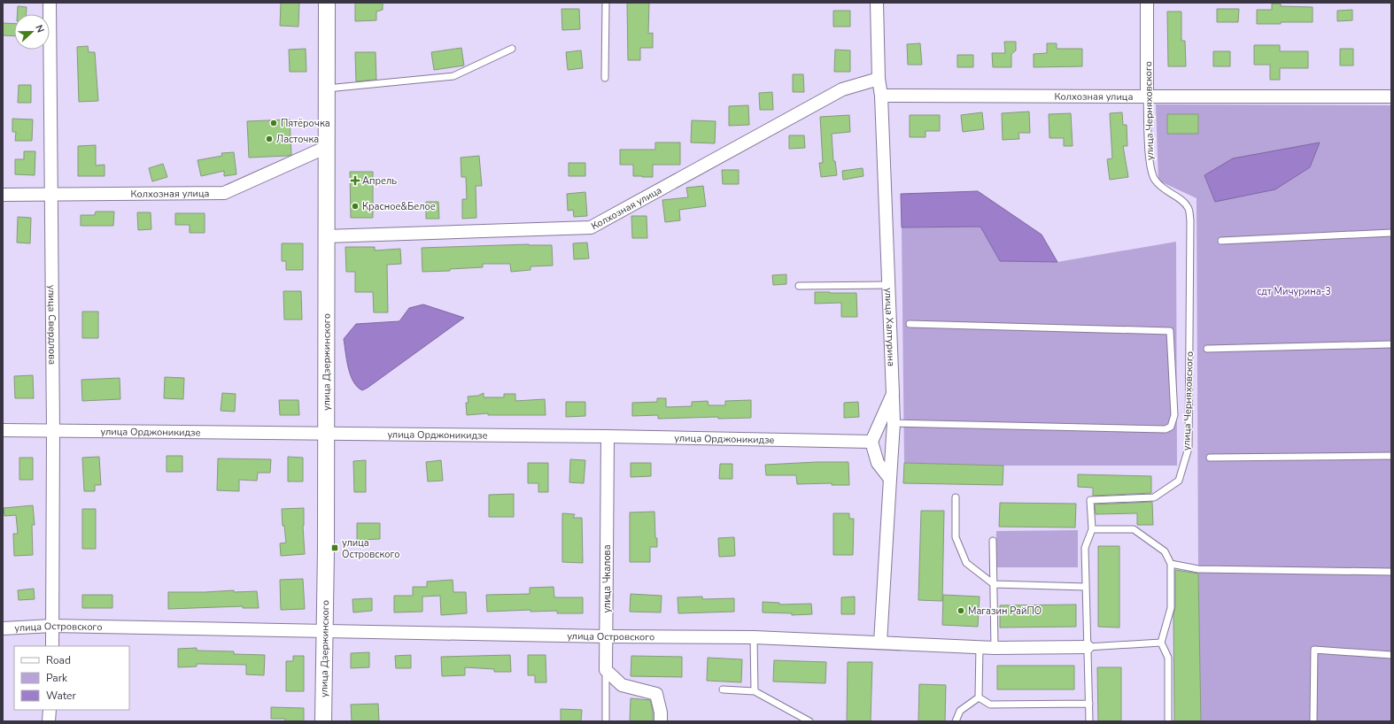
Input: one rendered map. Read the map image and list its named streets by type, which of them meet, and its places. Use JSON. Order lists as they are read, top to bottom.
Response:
{
  "streets": {
    "street": [
      "Колхозная улица",
      "улица Черняховского",
      "улица Свердлова",
      "улица Халтурина",
      "улица Дзержинского",
      "улица Орджоникидзе",
      "улица Чкалова",
      "улица Островского"
    ]
  },
  "crossings": [
    ["Колхозная улица", "улица Черняховского"],
    ["Колхозная улица", "улица Свердлова"],
    ["Колхозная улица", "улица Халтурина"],
    ["Колхозная улица", "улица Дзержинского"],
    ["улица Свердлова", "улица Орджоникидзе"],
    ["улица Свердлова", "улица Островского"],
    ["улица Халтурина", "улица Орджоникидзе"],
    ["улица Дзержинского", "улица Орджоникидзе"],
    ["улица Дзержинского", "улица Островского"],
    ["улица Орджоникидзе", "улица Чкалова"],
    ["улица Чкалова", "улица Островского"]
  ],
  "parks": ["сдт Мичурина-3"],
  "places": {
    "other": [
      "Пятёрочка",
      "Ласточка",
      "Красное&Белое",
      "Магазин РайПО"
    ],
    "health": ["Апрель"],
    "transit": ["улица Островского"]
  },
  "legend": ["Road", "Park", "Water"],
  "north": "right"
}
